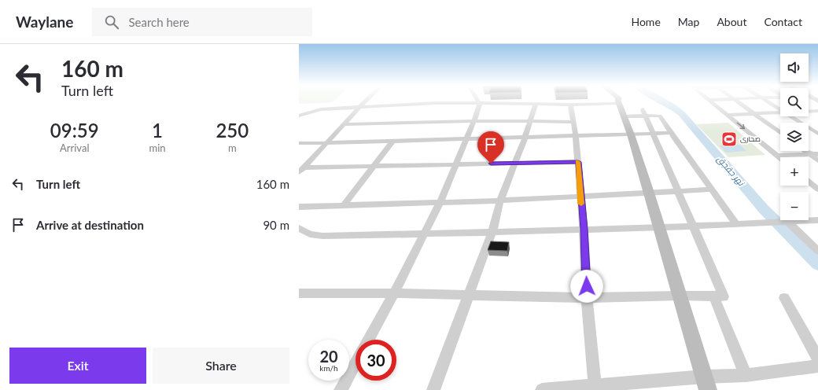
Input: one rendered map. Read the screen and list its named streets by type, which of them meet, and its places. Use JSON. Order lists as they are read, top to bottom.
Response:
{
  "water": ["نهر جقجق"],
  "places": {
    "sports": ["صحارى"]
  },
  "page": {
    "header": "Waylane",
    "search": "Search here",
    "nav": [
      "Home",
      "Map",
      "About",
      "Contact"
    ],
    "turn": ["160 m", "Turn left"],
    "map_buttons": ["+", "−"],
    "eta": [
      "09:59",
      "Arrival",
      "1",
      "min",
      "250",
      "m"
    ],
    "list": [
      {
        "name": "Turn left",
        "value": "160 m"
      },
      {
        "name": "Arrive at destination",
        "value": "90 m"
      }
    ],
    "speed": "20 km/h",
    "limit": "30",
    "buttons": ["Exit", "Share"]
  }
}
